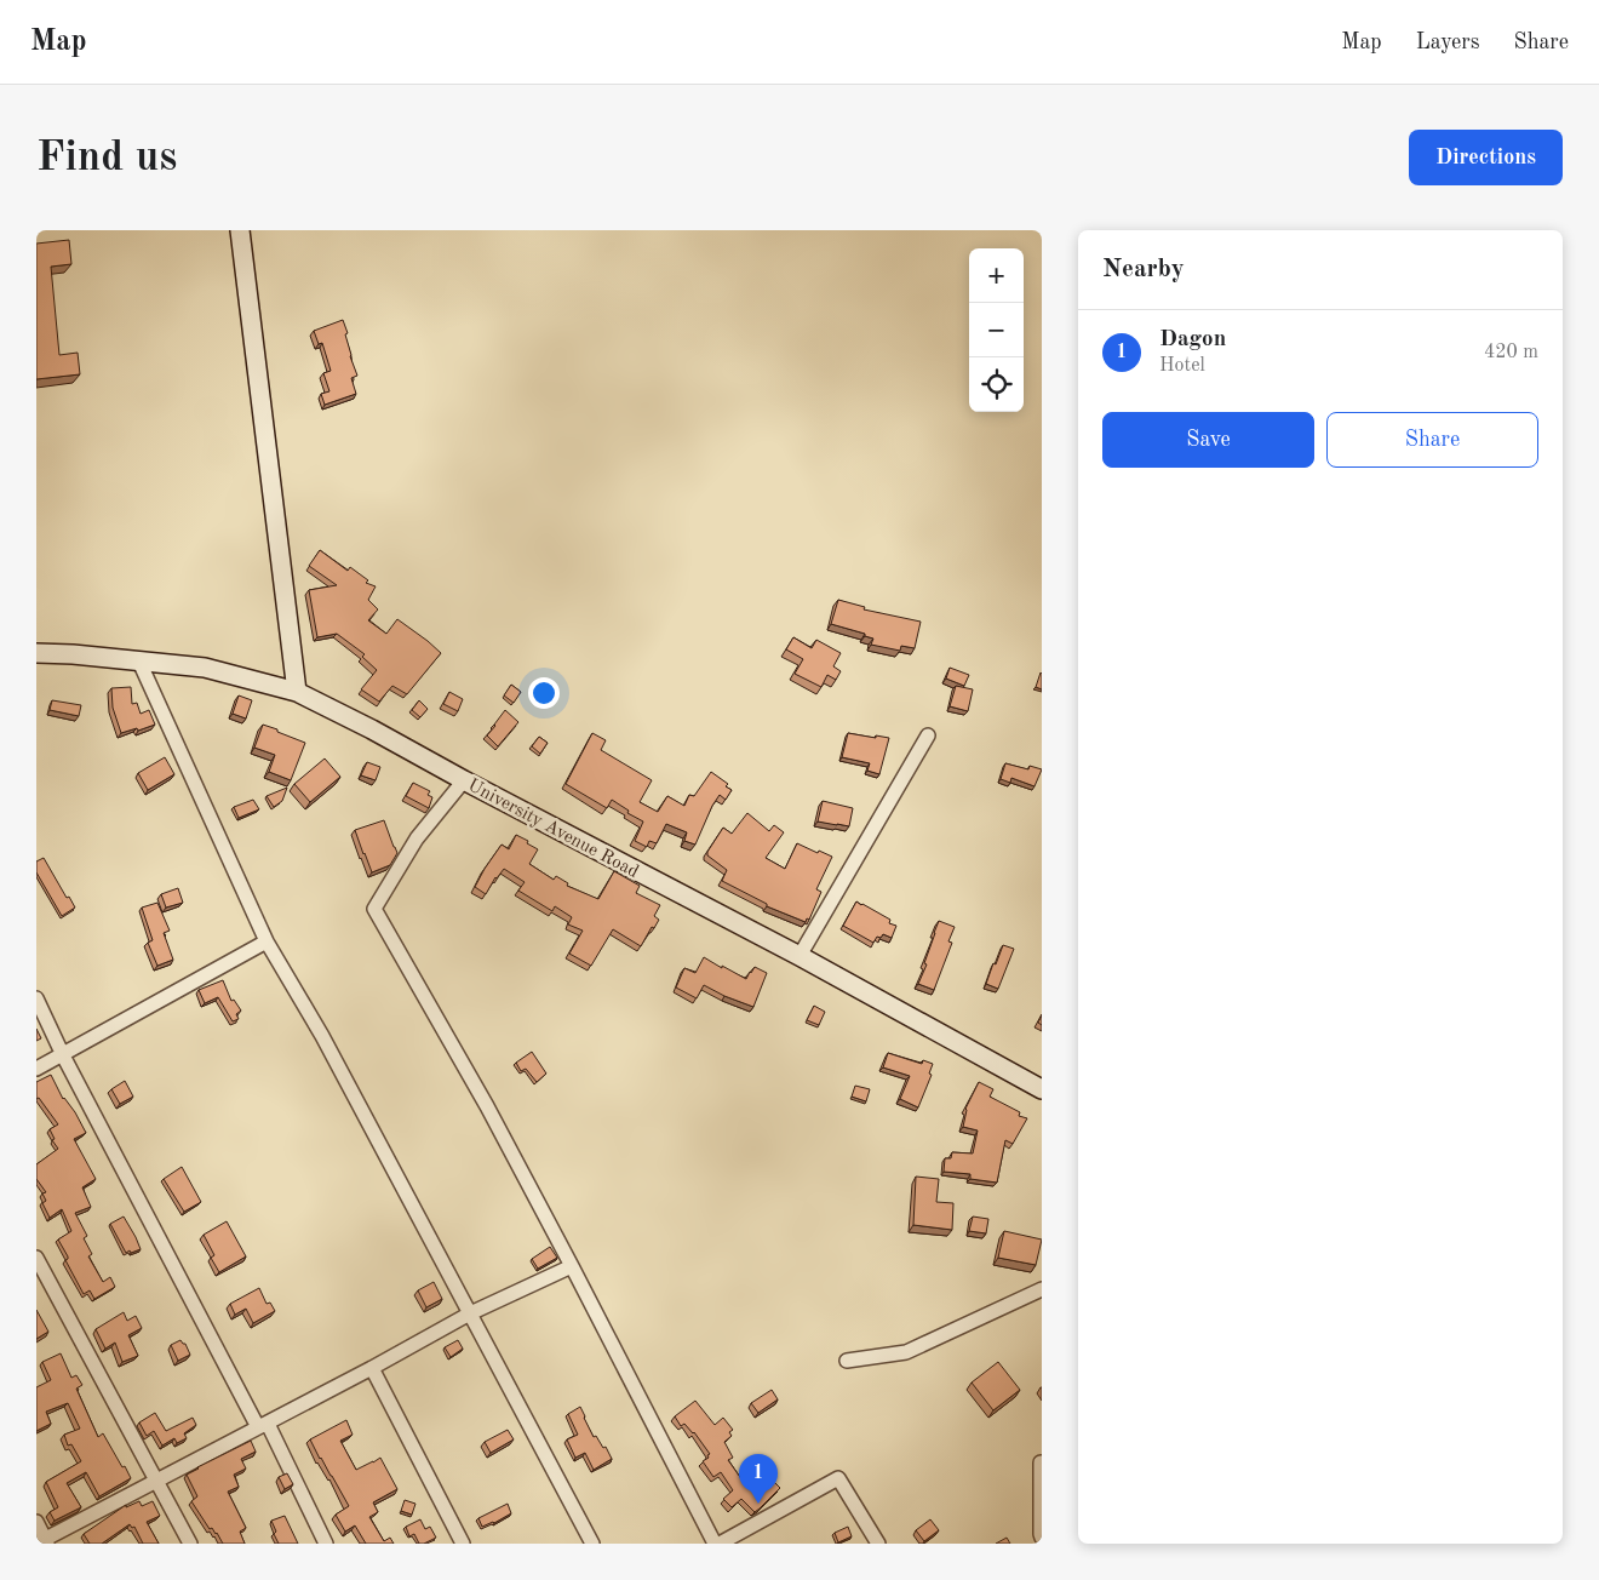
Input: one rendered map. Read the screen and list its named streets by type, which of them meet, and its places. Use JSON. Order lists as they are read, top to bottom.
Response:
{
  "streets": {
    "main road": ["University Avenue Road"]
  },
  "page": {
    "header": "Map",
    "nav": ["Map", "Layers", "Share"],
    "buttons": [
      "Directions",
      ["Save", "Share"]
    ],
    "title": "Find us",
    "heading": "Nearby",
    "map_buttons": ["+", "−"],
    "list": [
      {
        "mark": "1",
        "name": "Dagon",
        "note": "Hotel",
        "value": "420 m"
      }
    ],
    "pins": "1"
  }
}
